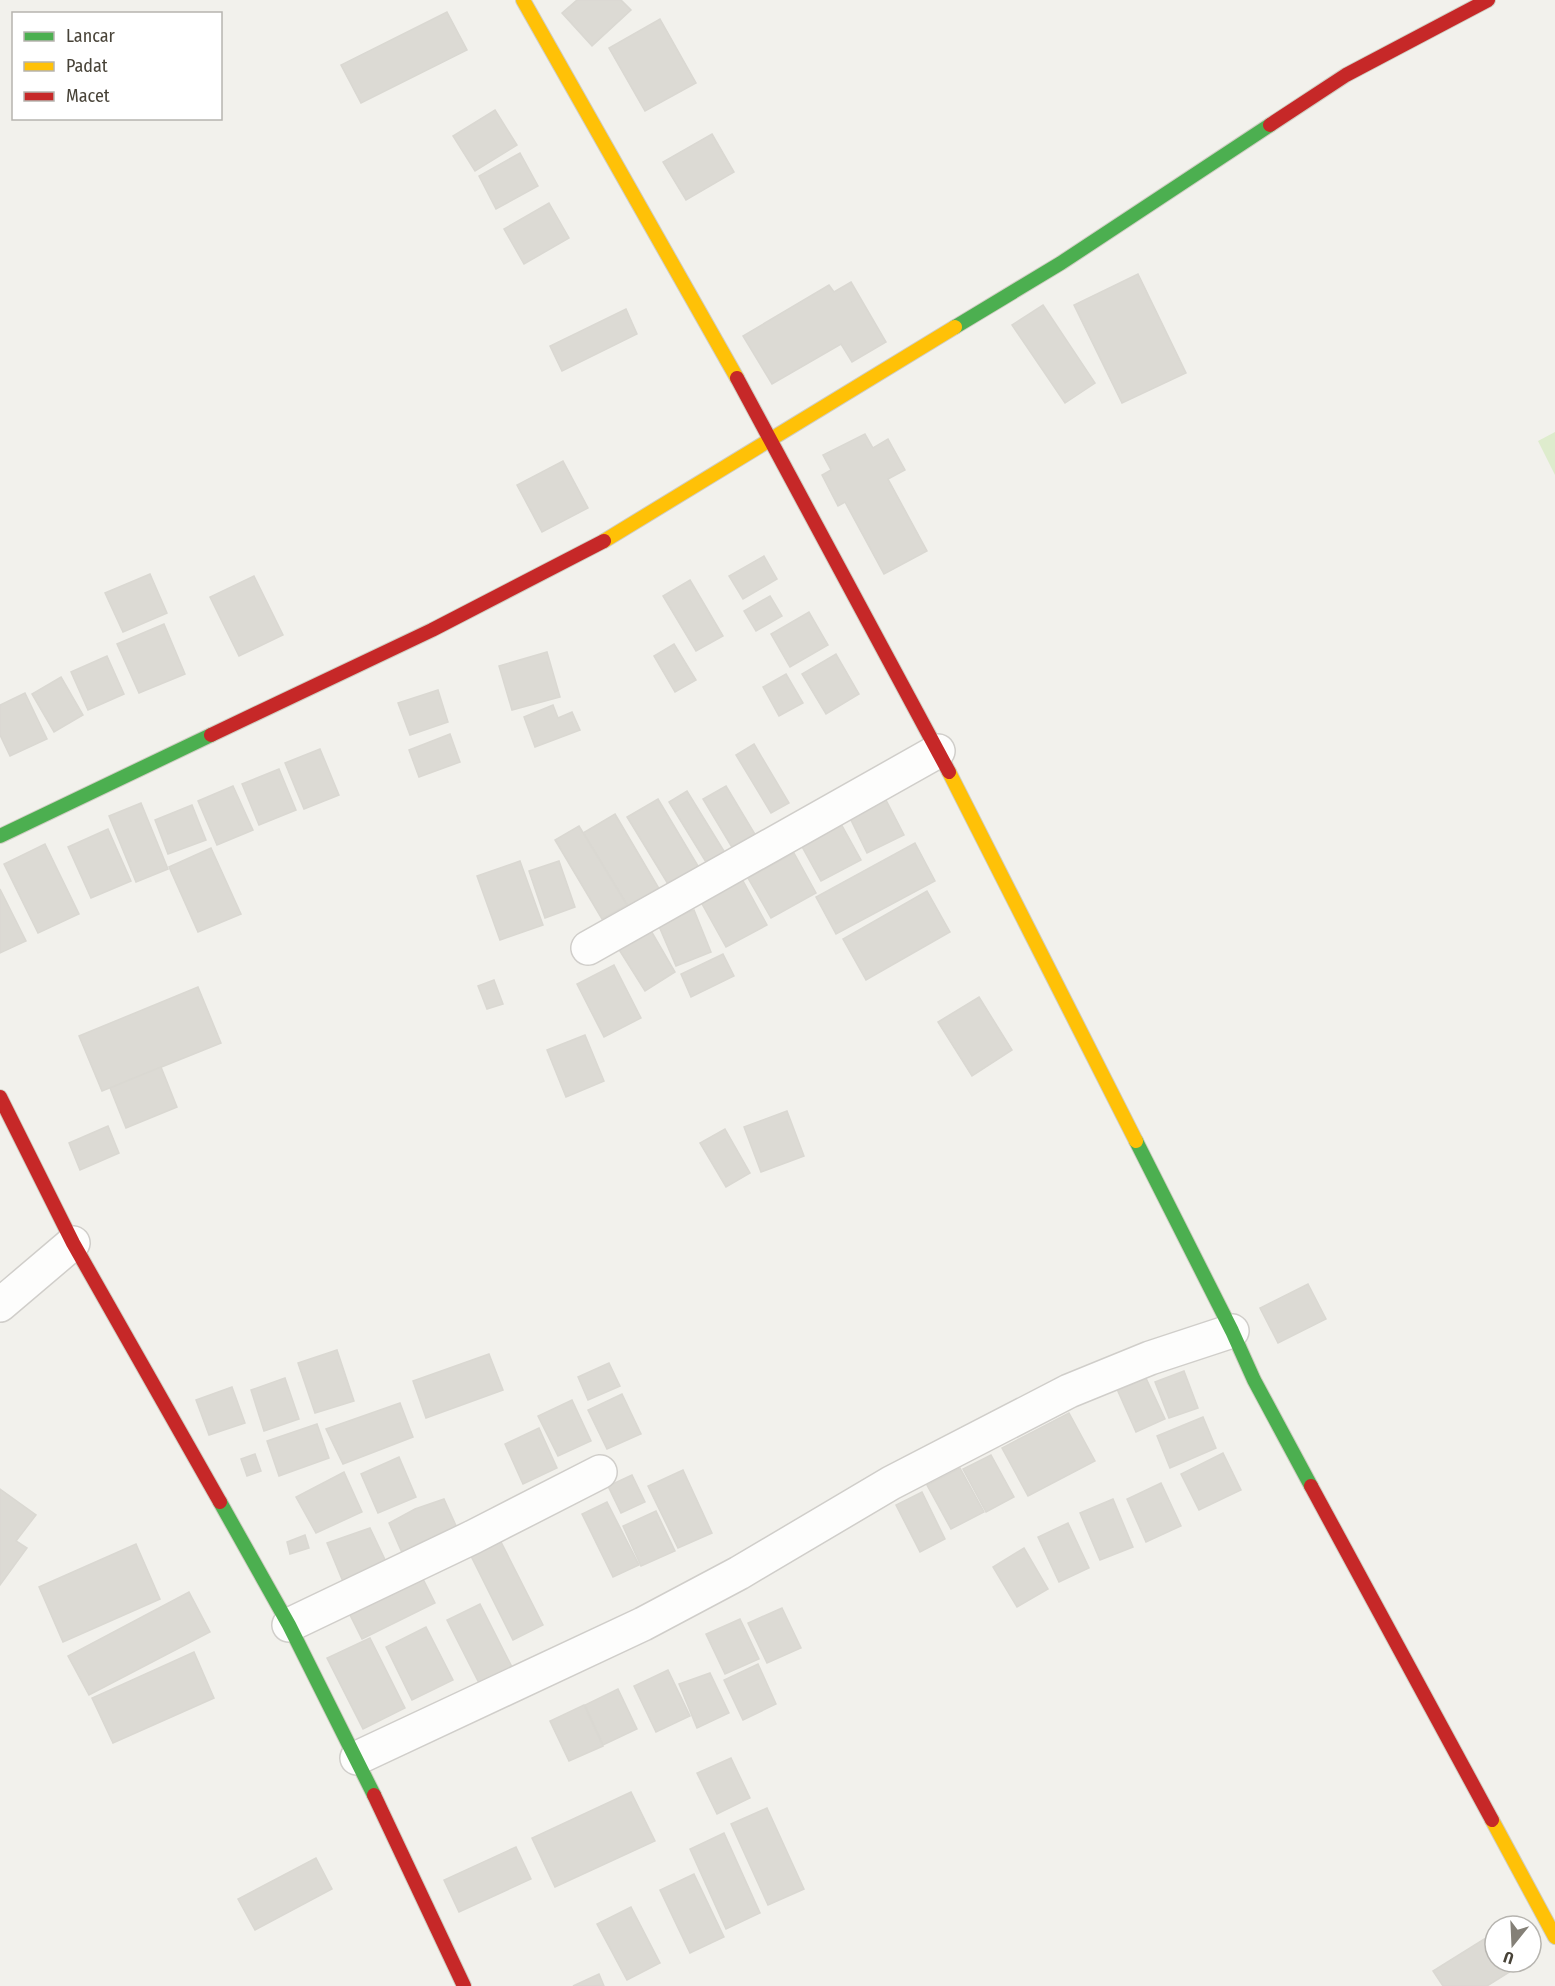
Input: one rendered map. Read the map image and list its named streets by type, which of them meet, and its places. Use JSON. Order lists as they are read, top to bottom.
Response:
{
  "legend": ["Lancar", "Padat", "Macet"],
  "north": "bottom"
}
